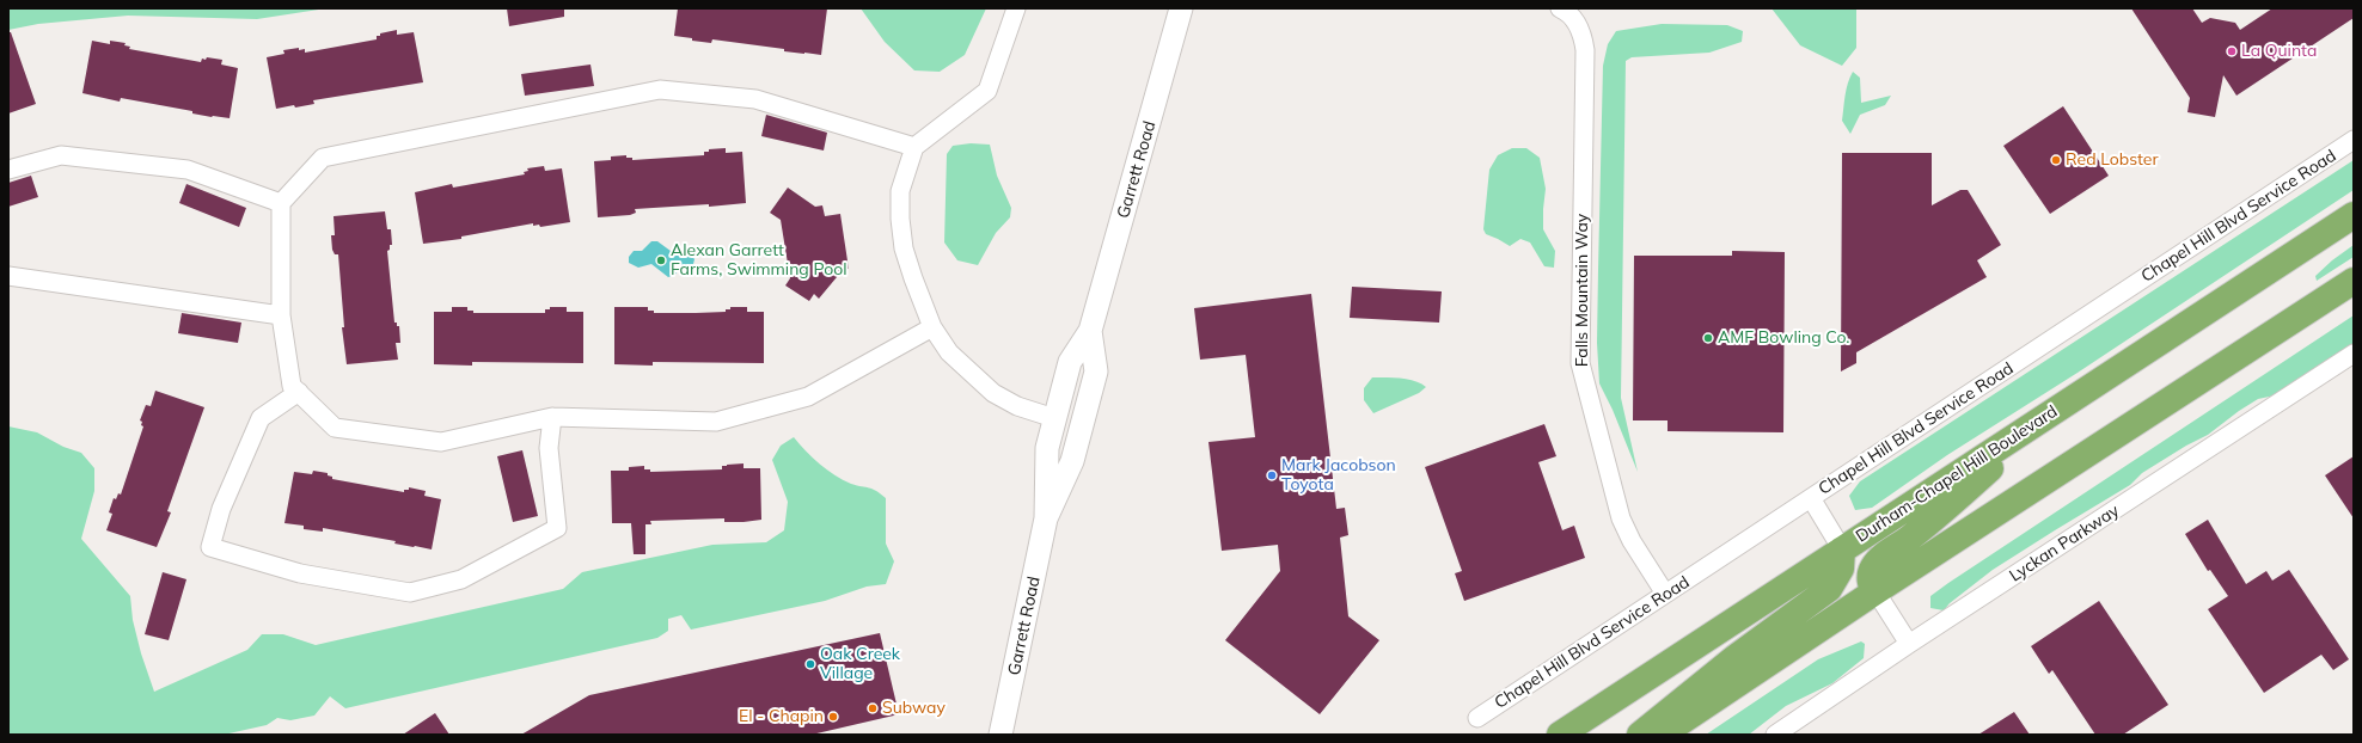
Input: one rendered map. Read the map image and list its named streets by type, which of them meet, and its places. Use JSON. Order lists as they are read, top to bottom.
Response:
{
  "streets": {
    "highway": ["Durham-Chapel Hill Boulevard"],
    "street": [
      "Garrett Road",
      "Chapel Hill Blvd Service Road",
      "Falls Mountain Way",
      "Lyckan Parkway"
    ]
  },
  "crossings": [
    ["Chapel Hill Blvd Service Road", "Falls Mountain Way"]
  ],
  "places": [
    "La Quinta",
    "Red Lobster",
    "Alexan Garrett Farms, Swimming Pool",
    "AMF Bowling Co.",
    "Mark Jacobson Toyota",
    "Oak Creek Village",
    "Subway",
    "El - Chapin"
  ]
}
